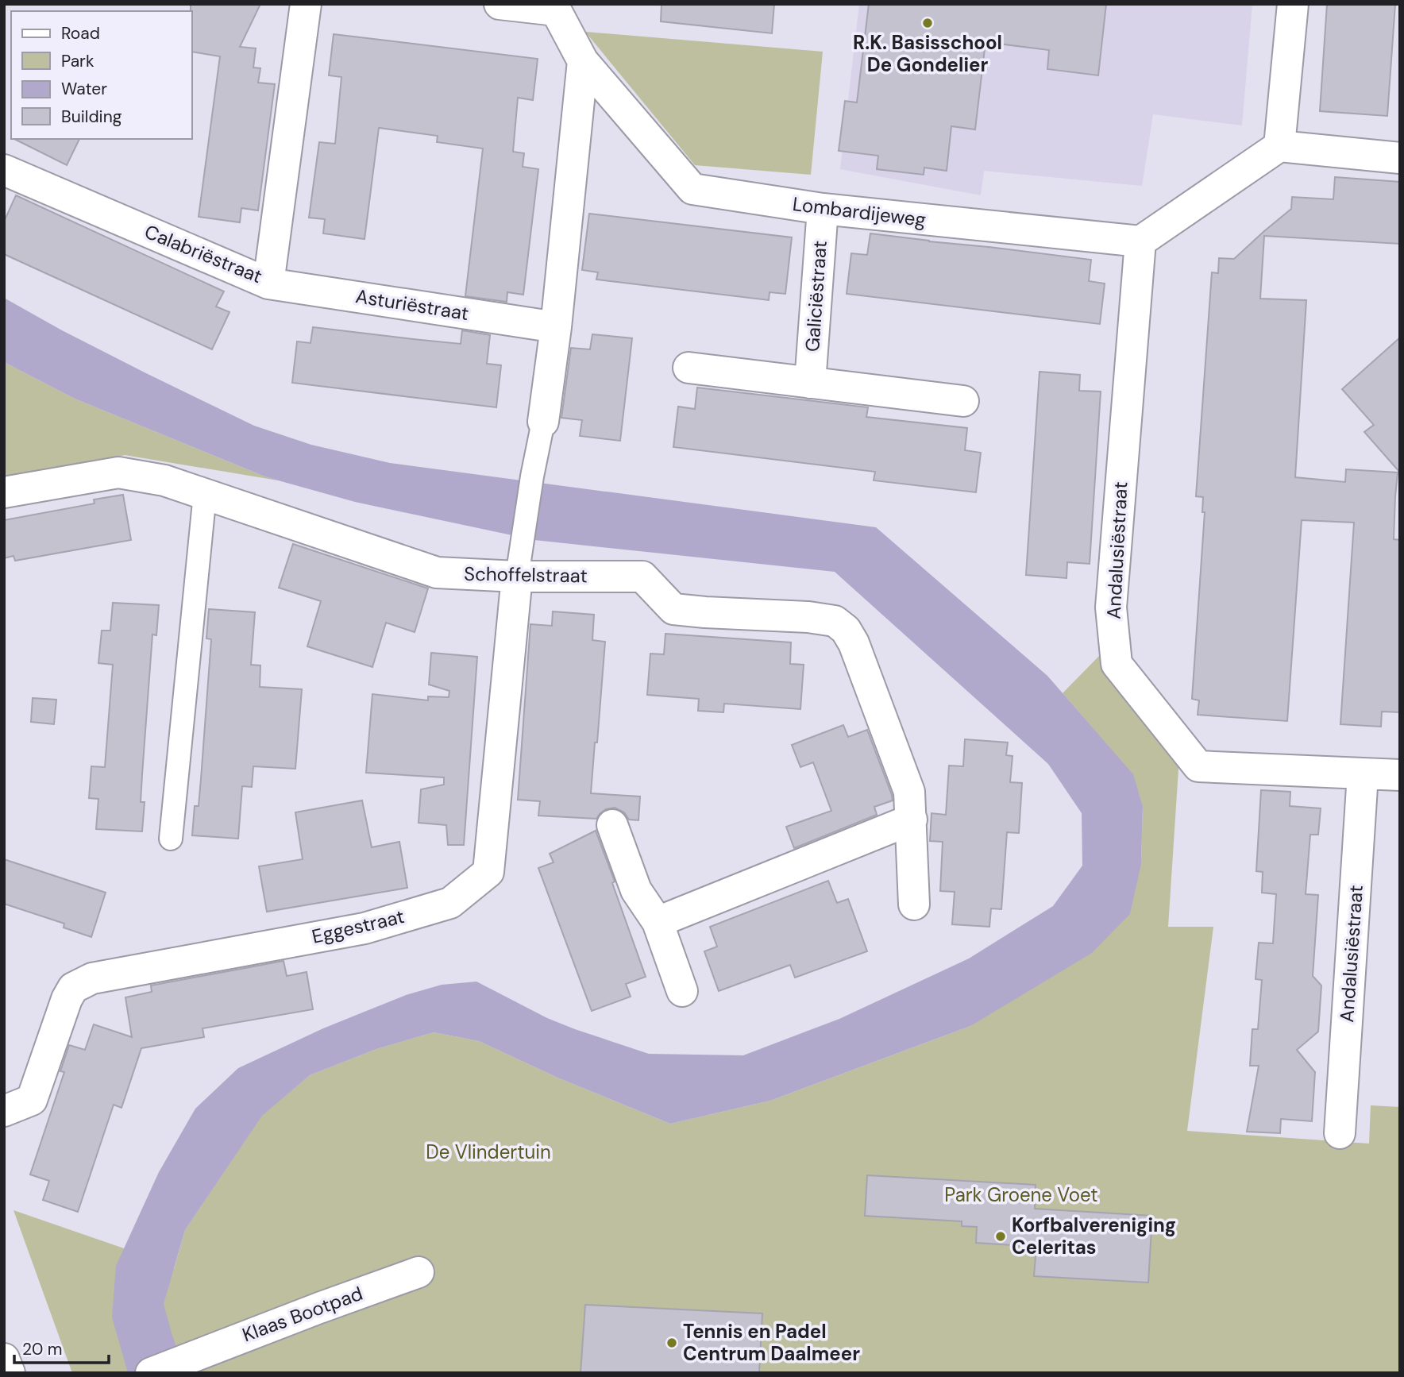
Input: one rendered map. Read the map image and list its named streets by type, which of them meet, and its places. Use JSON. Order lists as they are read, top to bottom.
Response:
{
  "streets": {
    "street": [
      "Lombardijeweg",
      "Calabriëstraat",
      "Galiciëstraat",
      "Asturiëstraat",
      "Andalusiëstraat",
      "Schoffelstraat",
      "Eggestraat",
      "Klaas Bootpad"
    ]
  },
  "crossings": [
    ["Lombardijeweg", "Galiciëstraat"],
    ["Lombardijeweg", "Andalusiëstraat"],
    ["Calabriëstraat", "Asturiëstraat"],
    ["Schoffelstraat", "Eggestraat"]
  ],
  "parks": ["De Vlindertuin", "Park Groene Voet"],
  "places": ["R.K. Basisschool De Gondelier", "Korfbalvereniging Celeritas", "Tennis en Padel Centrum Daalmeer"],
  "legend": [
    "Road",
    "Park",
    "Water",
    "Building"
  ],
  "scale_bar": "20 m"
}
